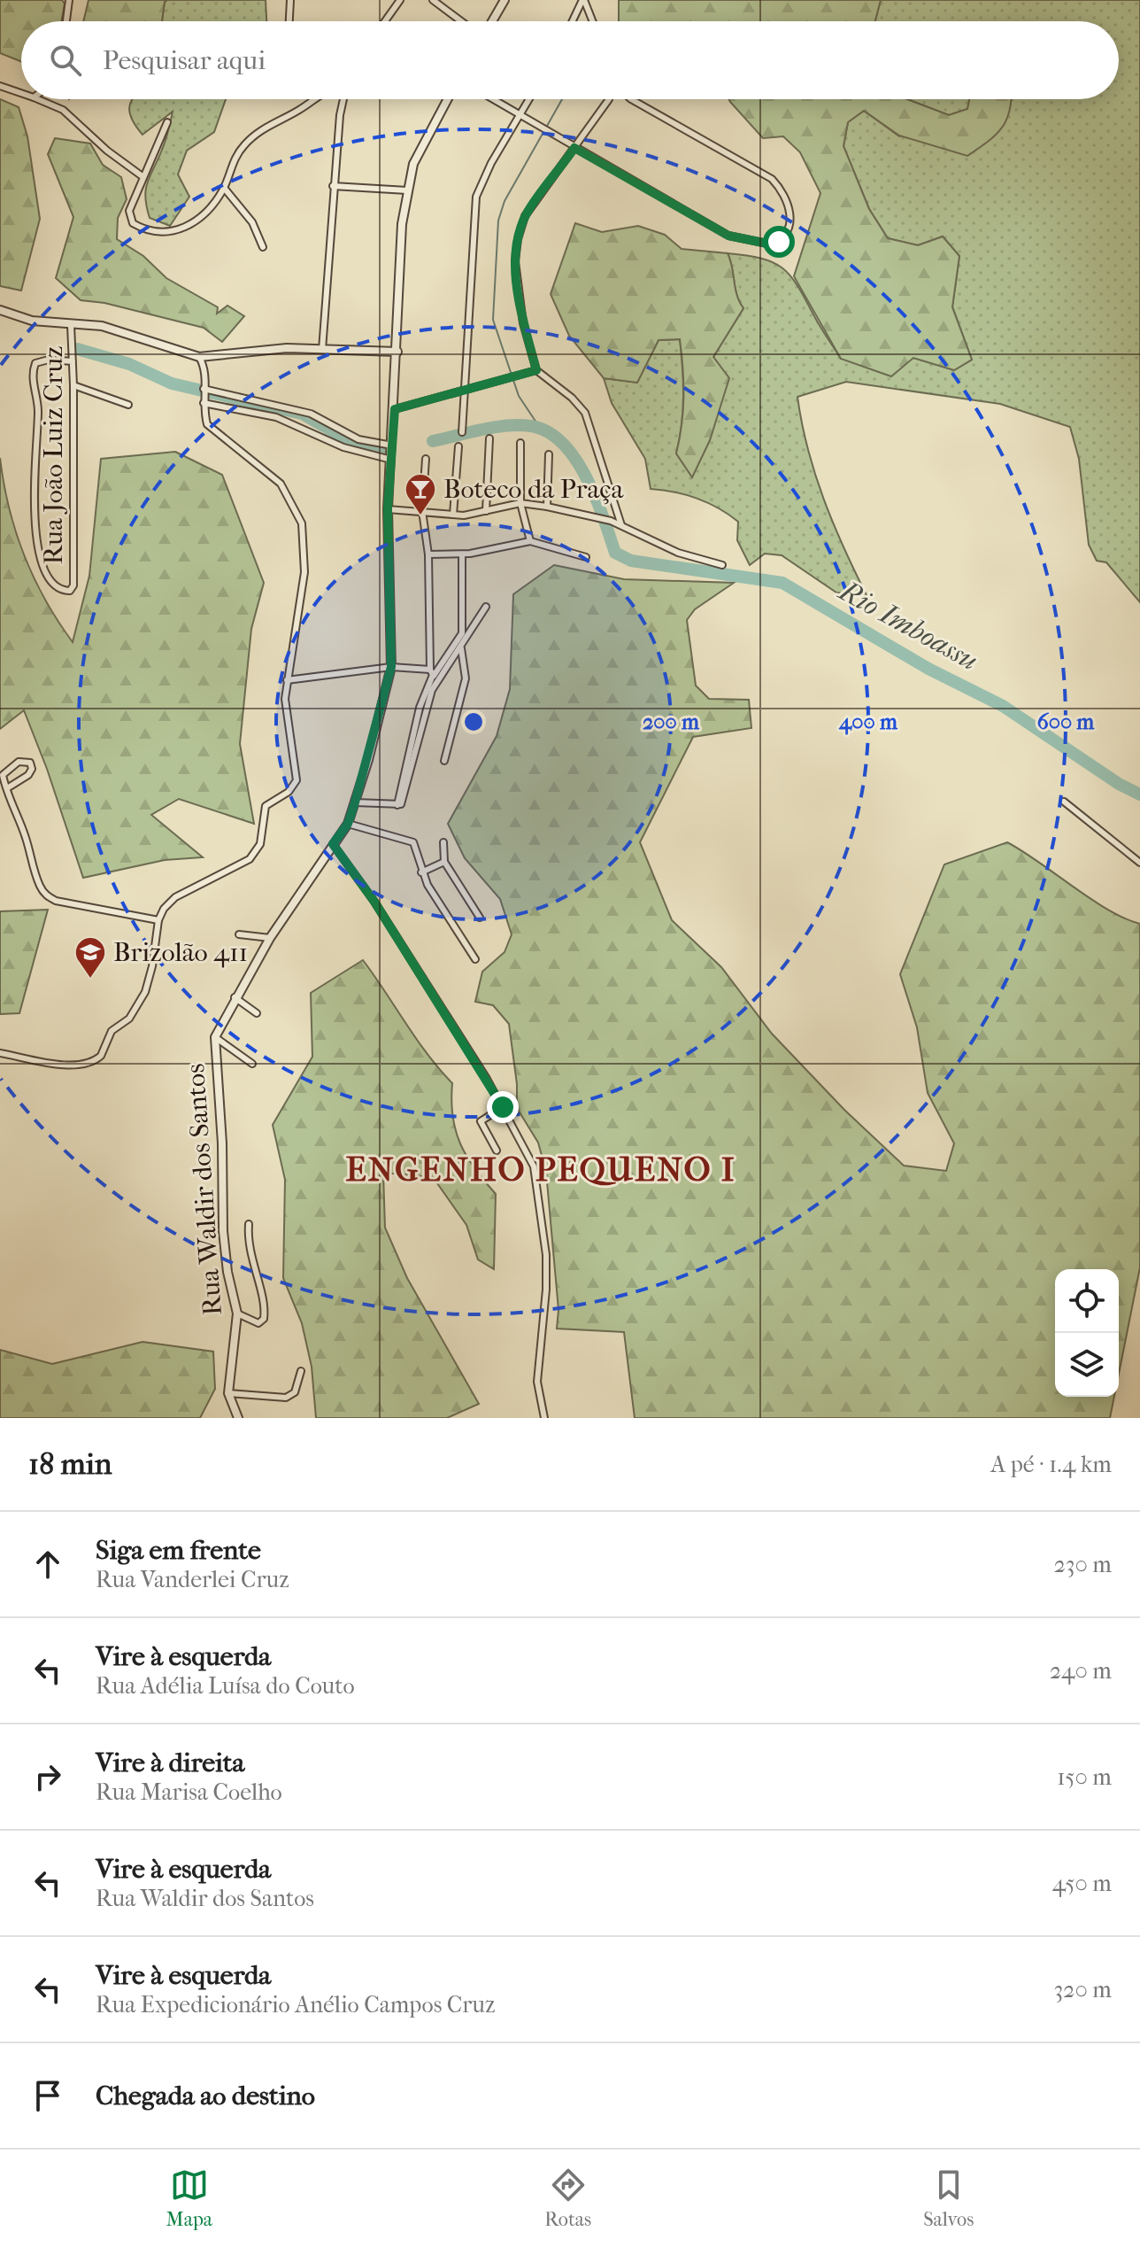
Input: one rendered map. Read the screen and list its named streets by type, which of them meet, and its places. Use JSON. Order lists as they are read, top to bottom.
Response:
{
  "streets": {
    "street": ["Rua João Luiz Cruz", "Rua Waldir dos Santos"]
  },
  "districts": ["ENGENHO PEQUENO I"],
  "water": ["Rio Imboassu"],
  "places": {
    "bar": ["Boteco da Praça"],
    "school or university": ["Brizolão 411"]
  },
  "page": {
    "search": "Pesquisar aqui",
    "heading": ["18 min", "A pé · 1.4 km"],
    "list": [
      ["Siga em frente", "Rua Vanderlei Cruz", "230 m"],
      ["Vire à esquerda", "Rua Adélia Luísa do Couto", "240 m"],
      ["Vire à direita", "Rua Marisa Coelho", "150 m"],
      ["Vire à esquerda", "Rua Waldir dos Santos", "450 m"],
      ["Vire à esquerda", "Rua Expedicionário Anélio Campos Cruz", "320 m"],
      "Chegada ao destino"
    ],
    "nav": ["Mapa", "Rotas", "Salvos"]
  },
  "rings": ["200 m", "400 m", "600 m"]
}
